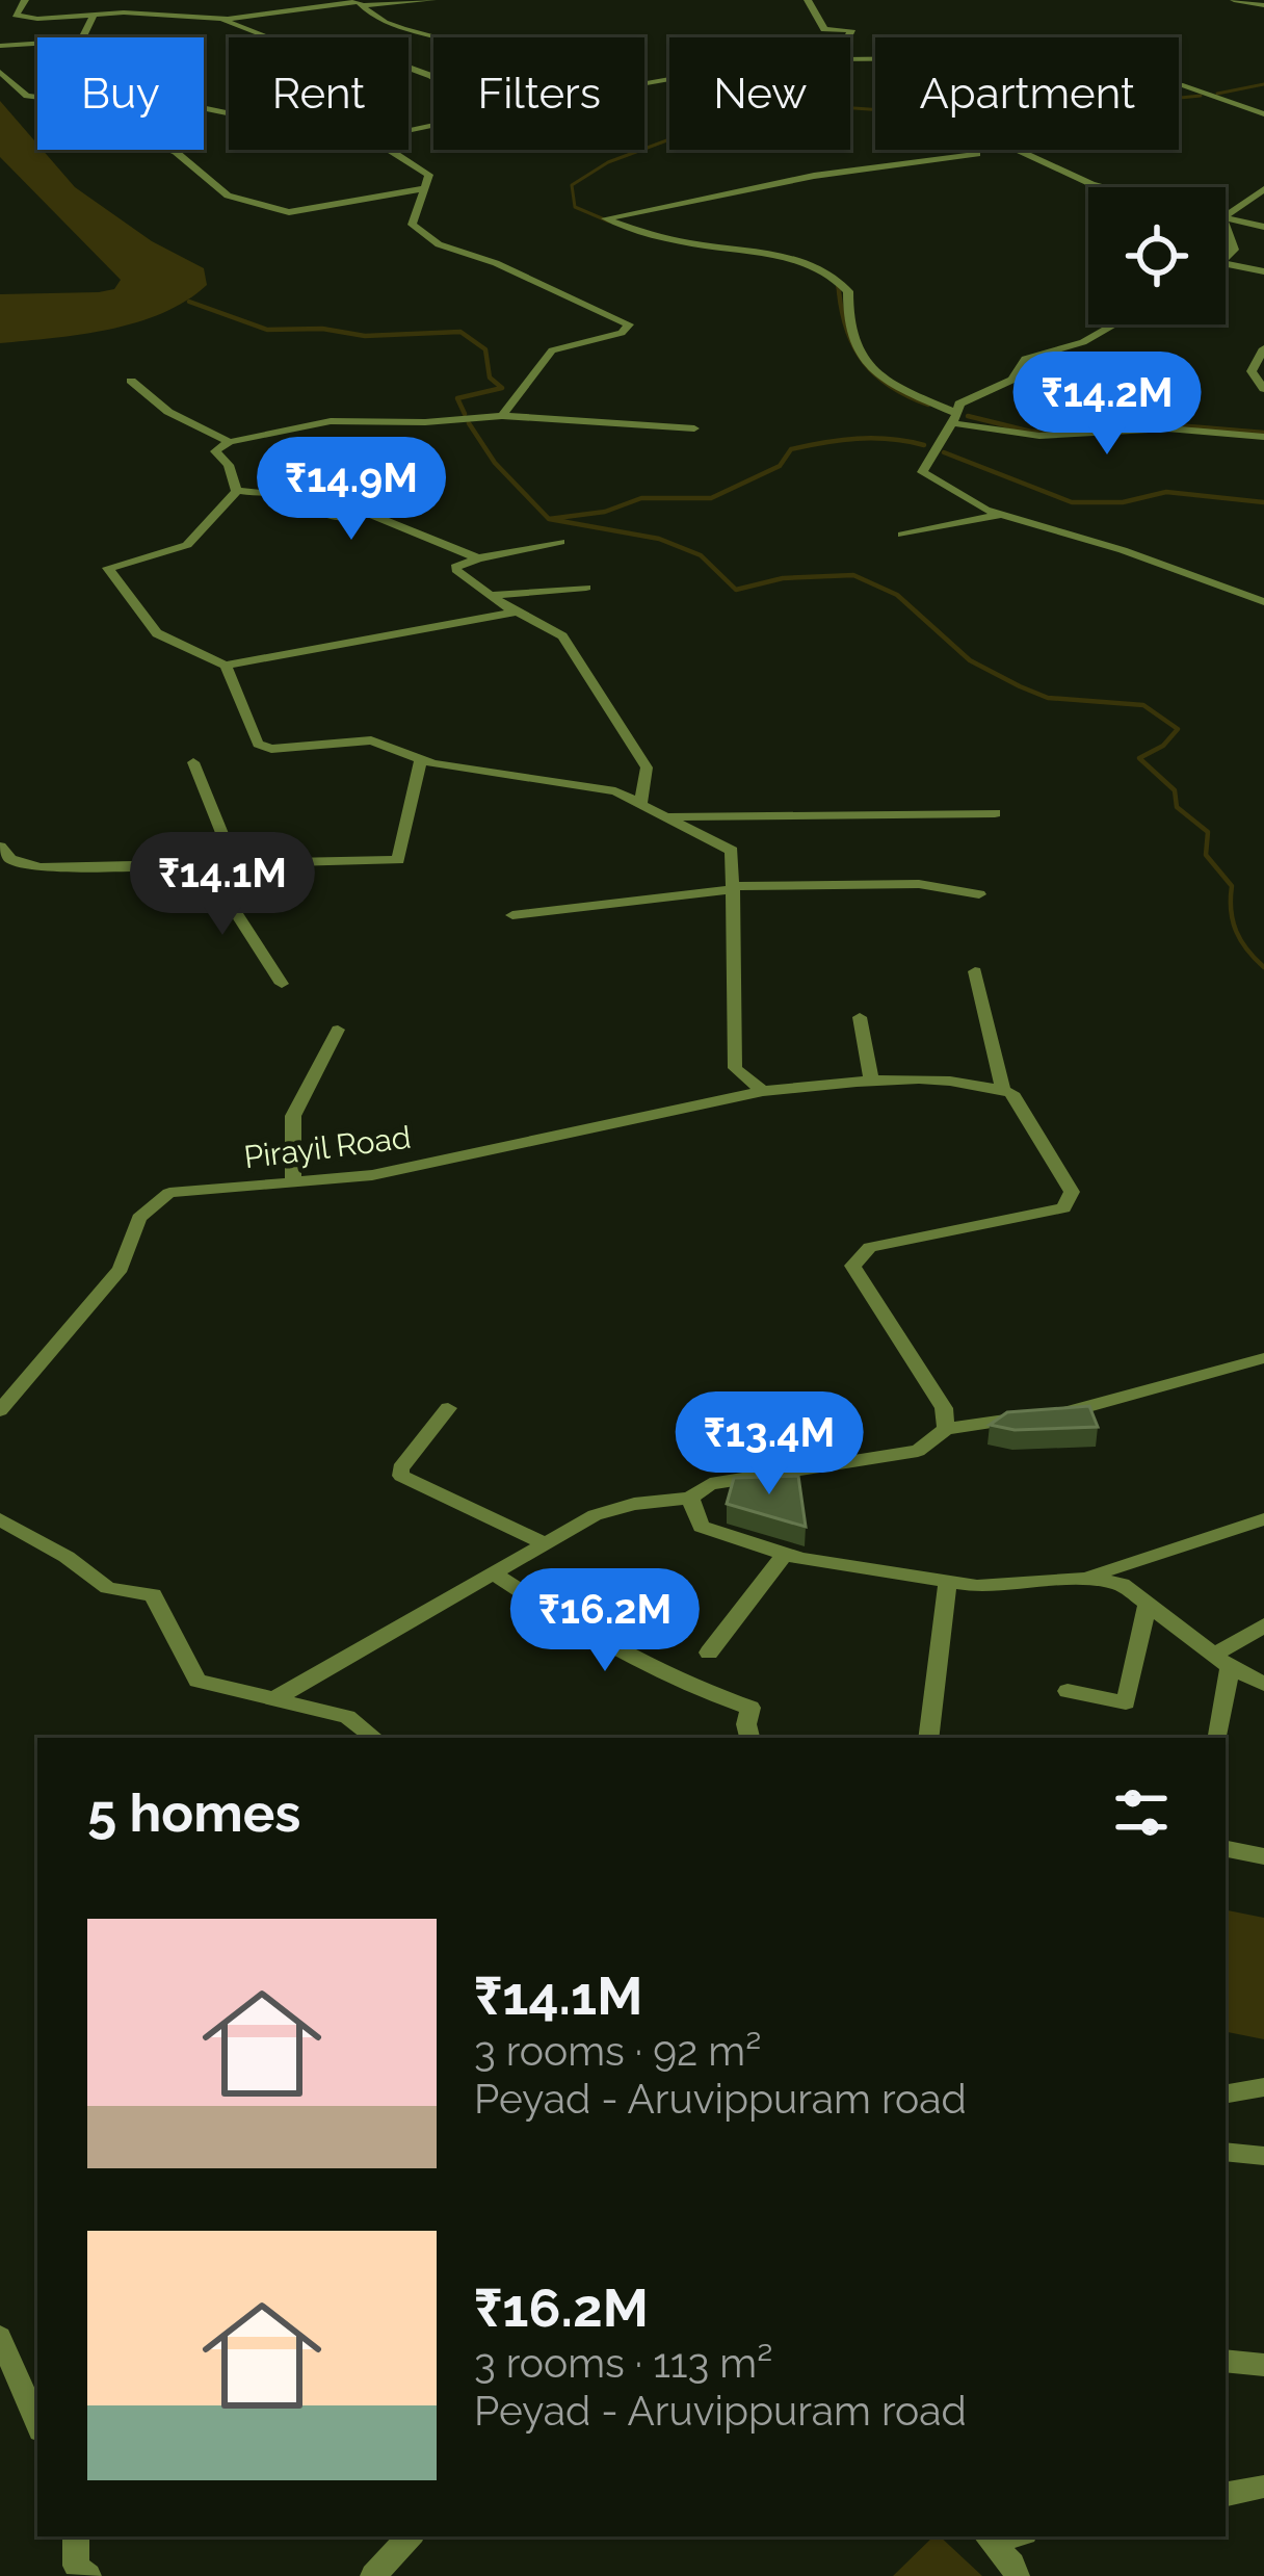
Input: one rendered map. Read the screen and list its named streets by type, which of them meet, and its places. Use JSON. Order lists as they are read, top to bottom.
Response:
{
  "streets": {
    "street": ["Pirayil Road"]
  },
  "page": {
    "chip": [
      "Buy",
      "Rent",
      "Filters",
      "New",
      "Apartment"
    ],
    "price": [
      "₹14.2M",
      "₹14.9M",
      "₹14.1M",
      "₹13.4M",
      "₹16.2M"
    ],
    "heading": "5 homes",
    "list": [
      {
        "name": "₹14.1M",
        "note": "3 rooms · 92 m² · Peyad - Aruvippuram road"
      },
      {
        "name": "₹16.2M",
        "note": "3 rooms · 113 m² · Peyad - Aruvippuram road"
      }
    ]
  }
}
